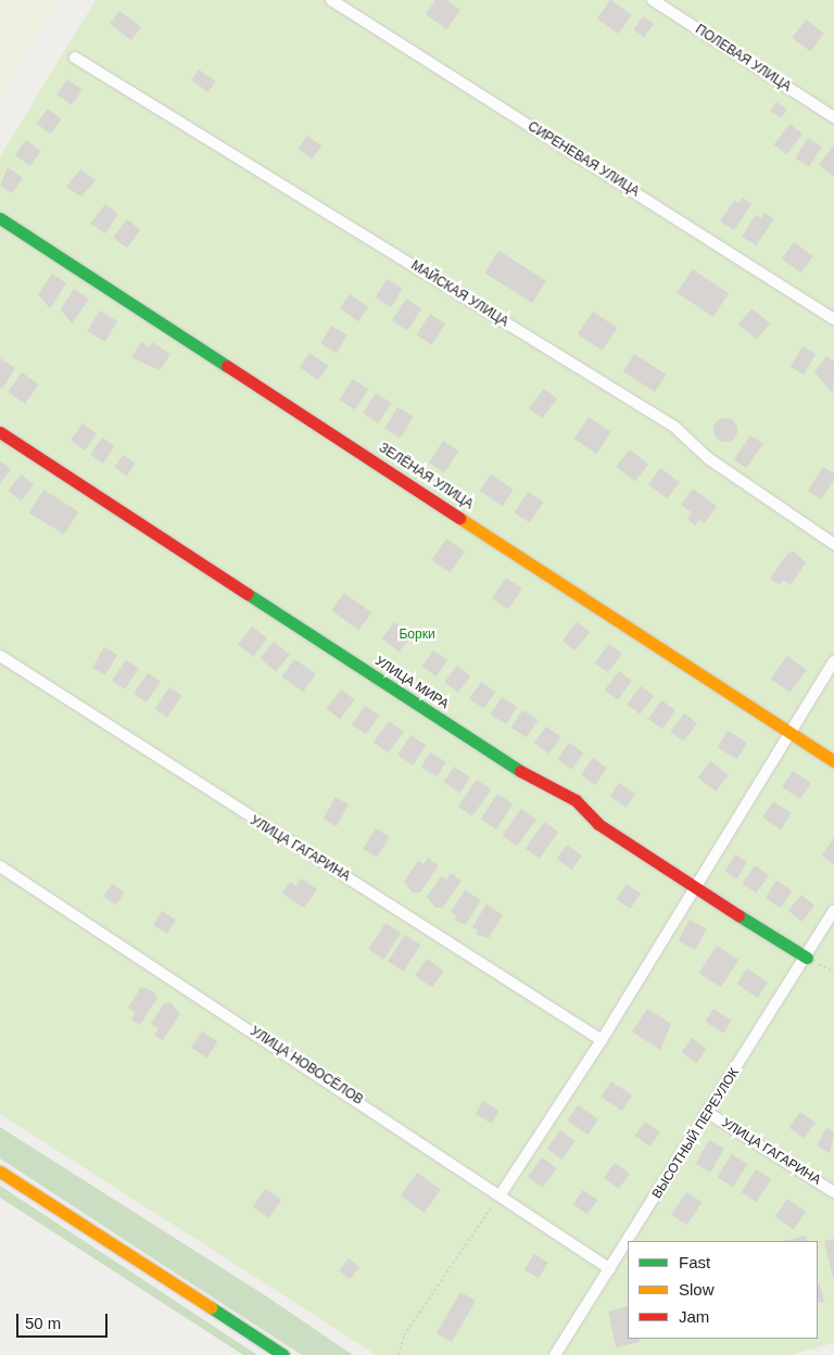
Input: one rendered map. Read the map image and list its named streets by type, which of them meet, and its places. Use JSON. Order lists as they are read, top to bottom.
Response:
{
  "streets": {
    "street": [
      "ПОЛЕВАЯ УЛИЦА",
      "СИРЕНЕВАЯ УЛИЦА",
      "МАЙСКАЯ УЛИЦА",
      "ЗЕЛЁНАЯ УЛИЦА",
      "УЛИЦА МИРА",
      "УЛИЦА ГАГАРИНА",
      "УЛИЦА НОВОСЁЛОВ",
      "ВЫСОТНЫЙ ПЕРЕУЛОК"
    ]
  },
  "crossings": [
    ["УЛИЦА МИРА", "ВЫСОТНЫЙ ПЕРЕУЛОК"],
    ["УЛИЦА ГАГАРИНА", "ВЫСОТНЫЙ ПЕРЕУЛОК"],
    ["УЛИЦА НОВОСЁЛОВ", "ВЫСОТНЫЙ ПЕРЕУЛОК"]
  ],
  "parks": ["Борки"],
  "legend": ["Fast", "Slow", "Jam"],
  "scale_bar": "50 m"
}
